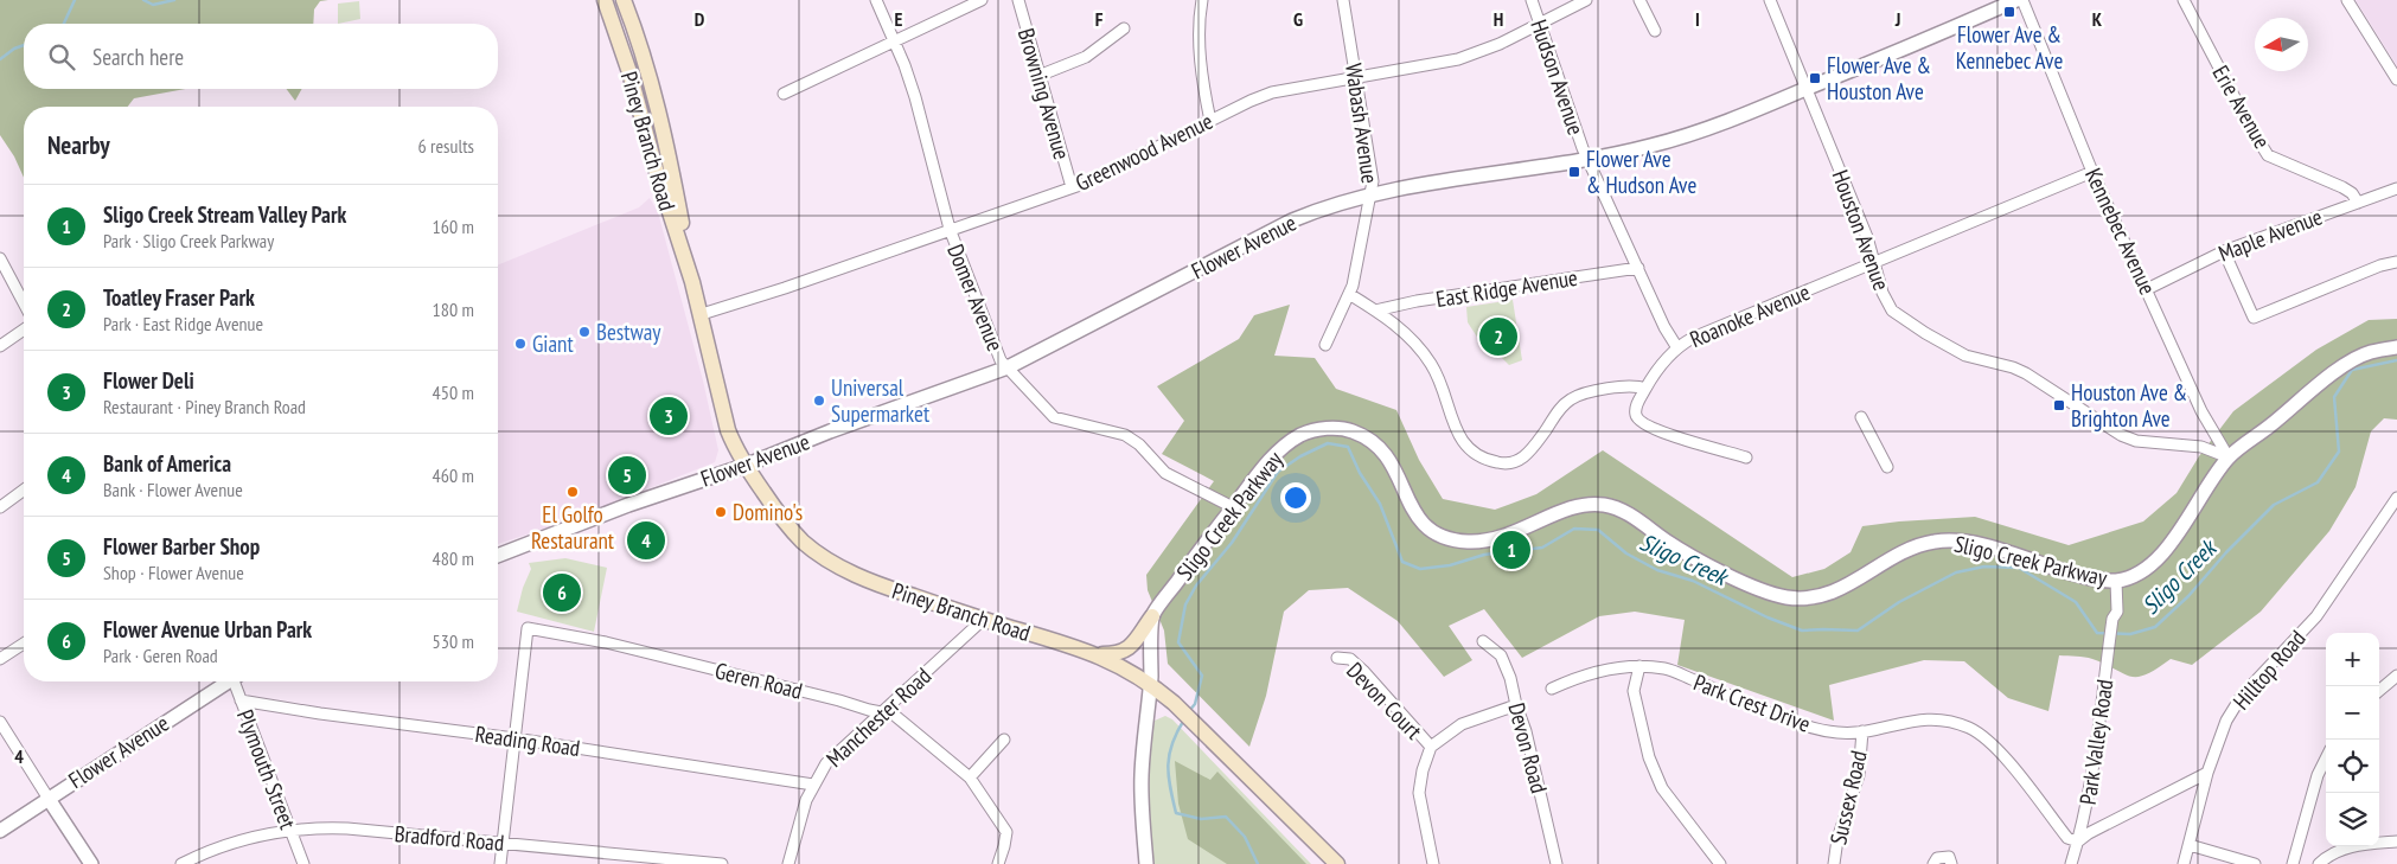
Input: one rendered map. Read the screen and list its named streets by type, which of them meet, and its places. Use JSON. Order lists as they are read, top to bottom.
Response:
{
  "streets": {
    "main road": ["Piney Branch Road"],
    "street": [
      "Hudson Avenue",
      "Browning Avenue",
      "Erie Avenue",
      "Wabash Avenue",
      "Greenwood Avenue",
      "Houston Avenue",
      "Kennebec Avenue",
      "Maple Avenue",
      "Flower Avenue",
      "East Ridge Avenue",
      "Domer Avenue",
      "Roanoke Avenue",
      "Sligo Creek Parkway",
      "Hilltop Road",
      "Geren Road",
      "Devon Court",
      "Park Crest Drive",
      "Manchester Road",
      "Reading Road",
      "Park Valley Road",
      "Devon Road",
      "Plymouth Street",
      "Sussex Road",
      "Bradford Road"
    ]
  },
  "crossings": [
    ["Hudson Avenue", "Greenwood Avenue"],
    ["Hudson Avenue", "Flower Avenue"],
    ["Hudson Avenue", "East Ridge Avenue"],
    ["Hudson Avenue", "Roanoke Avenue"],
    ["Browning Avenue", "Greenwood Avenue"],
    ["Erie Avenue", "Maple Avenue"],
    ["Wabash Avenue", "Greenwood Avenue"],
    ["Wabash Avenue", "Flower Avenue"],
    ["Piney Branch Road", "Greenwood Avenue"],
    ["Piney Branch Road", "Flower Avenue"],
    ["Piney Branch Road", "Manchester Road"],
    ["Greenwood Avenue", "Domer Avenue"],
    ["Houston Avenue", "Kennebec Avenue"],
    ["Houston Avenue", "Flower Avenue"],
    ["Houston Avenue", "Roanoke Avenue"],
    ["Houston Avenue", "Sligo Creek Parkway"],
    ["Kennebec Avenue", "Maple Avenue"],
    ["Kennebec Avenue", "Roanoke Avenue"],
    ["Kennebec Avenue", "Sligo Creek Parkway"],
    ["Flower Avenue", "Domer Avenue"],
    ["Domer Avenue", "Sligo Creek Parkway"],
    ["Sligo Creek Parkway", "Park Valley Road"],
    ["Geren Road", "Manchester Road"],
    ["Geren Road", "Reading Road"],
    ["Park Crest Drive", "Park Valley Road"],
    ["Park Crest Drive", "Sussex Road"],
    ["Manchester Road", "Reading Road"],
    ["Reading Road", "Plymouth Street"],
    ["Plymouth Street", "Bradford Road"]
  ],
  "water": ["Sligo Creek"],
  "places": {
    "transit": [
      "Flower Ave & Kennebec Ave",
      "Flower Ave & Houston Ave",
      "Flower Ave & Hudson Ave",
      "Houston Ave & Brighton Ave"
    ],
    "other": [
      "Bestway",
      "Giant",
      "Universal Supermarket",
      "El Golfo Restaurant",
      "Domino's"
    ]
  },
  "north": "left",
  "page": {
    "search": "Search here",
    "heading": ["Nearby", "6 results"],
    "list": [
      {
        "mark": "1",
        "name": "Sligo Creek Stream Valley Park",
        "note": "Park · Sligo Creek Parkway",
        "value": "160 m"
      },
      {
        "mark": "2",
        "name": "Toatley Fraser Park",
        "note": "Park · East Ridge Avenue",
        "value": "180 m"
      },
      {
        "mark": "3",
        "name": "Flower Deli",
        "note": "Restaurant · Piney Branch Road",
        "value": "450 m"
      },
      {
        "mark": "4",
        "name": "Bank of America",
        "note": "Bank · Flower Avenue",
        "value": "460 m"
      },
      {
        "mark": "5",
        "name": "Flower Barber Shop",
        "note": "Shop · Flower Avenue",
        "value": "480 m"
      },
      {
        "mark": "6",
        "name": "Flower Avenue Urban Park",
        "note": "Park · Geren Road",
        "value": "530 m"
      }
    ],
    "pins": [
      "2",
      "3",
      "5",
      "4",
      "1",
      "6"
    ],
    "map_buttons": ["+", "−"]
  },
  "grid": {
    "columns": [
      "D",
      "E",
      "F",
      "G",
      "H",
      "I",
      "J",
      "K"
    ],
    "rows": ["4"]
  }
}
